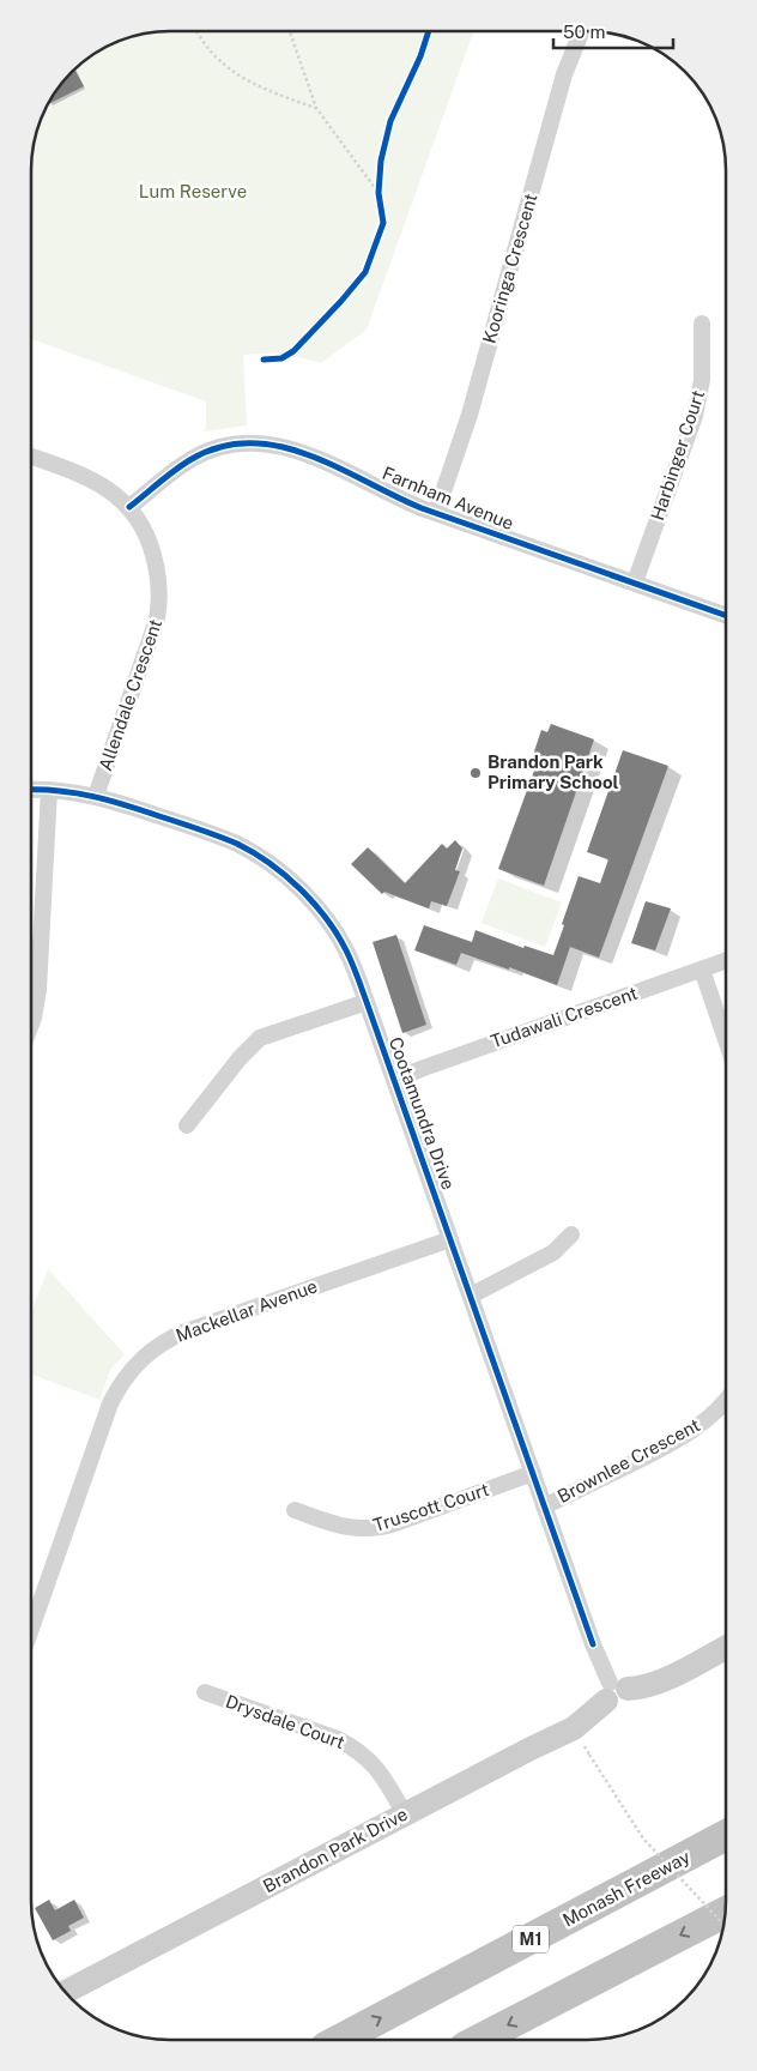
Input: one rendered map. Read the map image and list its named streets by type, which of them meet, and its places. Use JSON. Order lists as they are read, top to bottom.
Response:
{
  "streets": {
    "highway": ["Monash Freeway", "M1"],
    "street": [
      "Kooringa Crescent",
      "Harbinger Court",
      "Farnham Avenue",
      "Allendale Crescent",
      "Tudawali Crescent",
      "Cootamundra Drive",
      "Mackellar Avenue",
      "Brownlee Crescent",
      "Truscott Court",
      "Drysdale Court",
      "Brandon Park Drive"
    ]
  },
  "crossings": [
    ["Kooringa Crescent", "Farnham Avenue"],
    ["Harbinger Court", "Farnham Avenue"],
    ["Farnham Avenue", "Allendale Crescent"],
    ["Allendale Crescent", "Cootamundra Drive"],
    ["Tudawali Crescent", "Cootamundra Drive"],
    ["Cootamundra Drive", "Mackellar Avenue"],
    ["Cootamundra Drive", "Brownlee Crescent"],
    ["Cootamundra Drive", "Truscott Court"],
    ["Cootamundra Drive", "Brandon Park Drive"],
    ["Drysdale Court", "Brandon Park Drive"]
  ],
  "parks": ["Lum Reserve"],
  "places": ["Brandon Park Primary School"],
  "scale_bar": "50 m"
}
